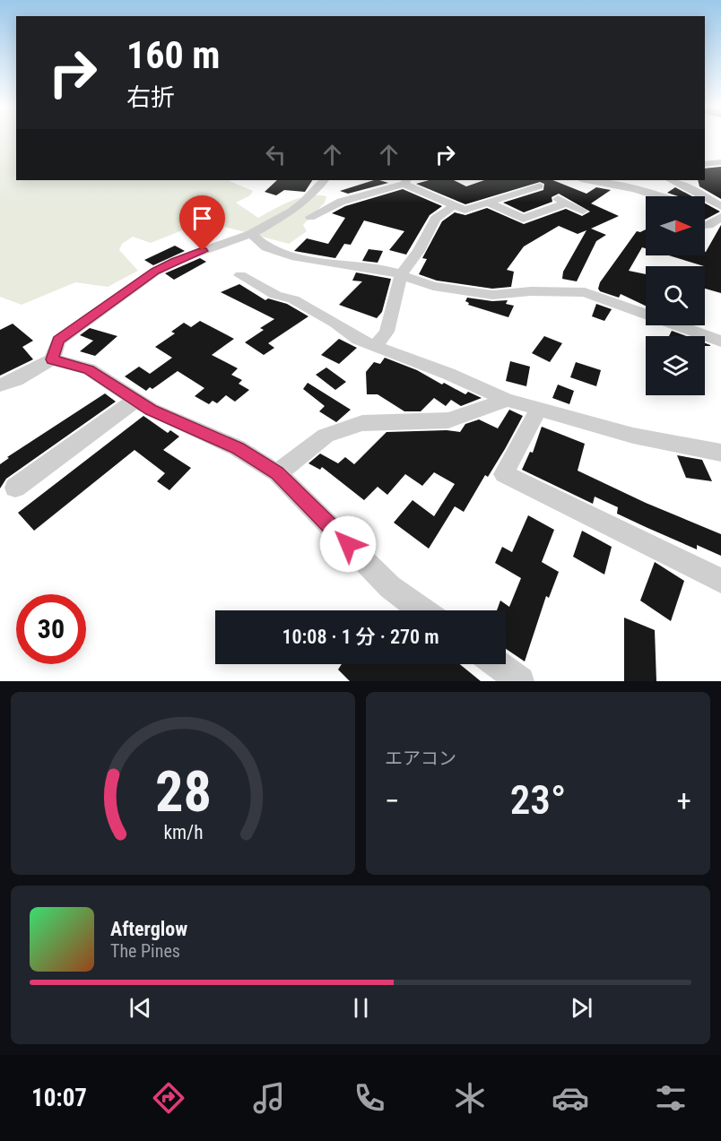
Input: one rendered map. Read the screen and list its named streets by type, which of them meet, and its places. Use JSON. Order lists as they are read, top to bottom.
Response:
{
  "north": "right",
  "page": {
    "turn": ["160 m", "右折"],
    "limit": "30",
    "trip": "10:08 · 1 分 · 270 m",
    "tile": "エアコン",
    "heat": ["−", "23°", "+"],
    "song": ["Afterglow", "The Pines"],
    "tabs": "10:07",
    "gauge": ["28", "km/h"]
  }
}
